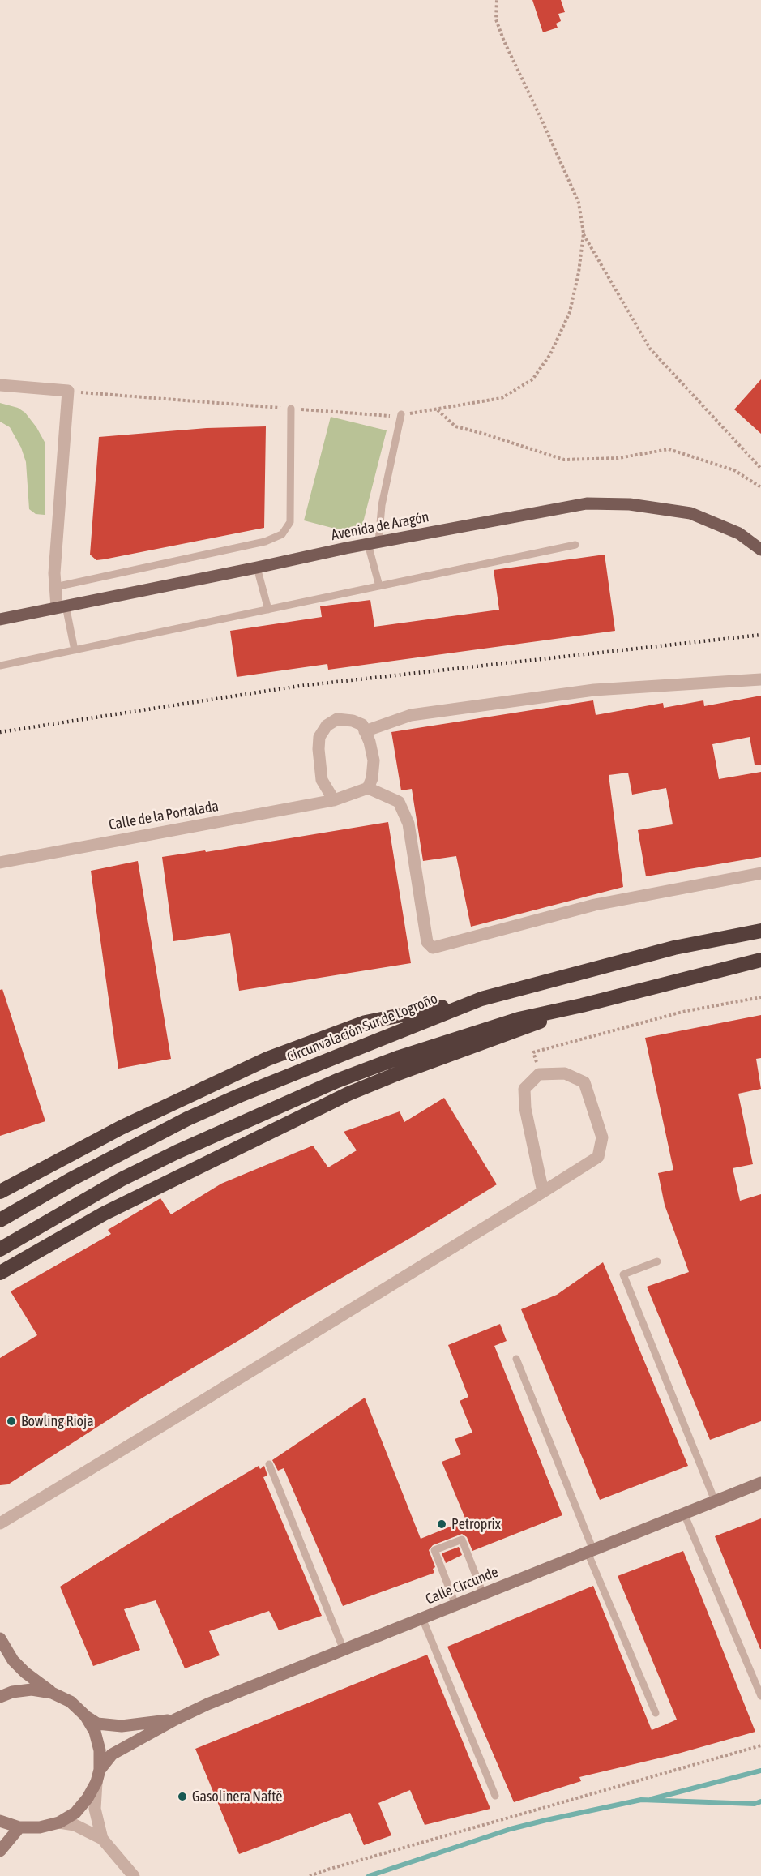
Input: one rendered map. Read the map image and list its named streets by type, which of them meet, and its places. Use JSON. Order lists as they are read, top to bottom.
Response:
{
  "streets": {
    "highway": ["Circunvalación Sur de Logroño"],
    "main road": ["Avenida de Aragón", "Calle Circunde"],
    "street": ["Calle de la Portalada"]
  },
  "places": ["Bowling Rioja", "Petroprix", "Gasolinera Naftë"]
}
